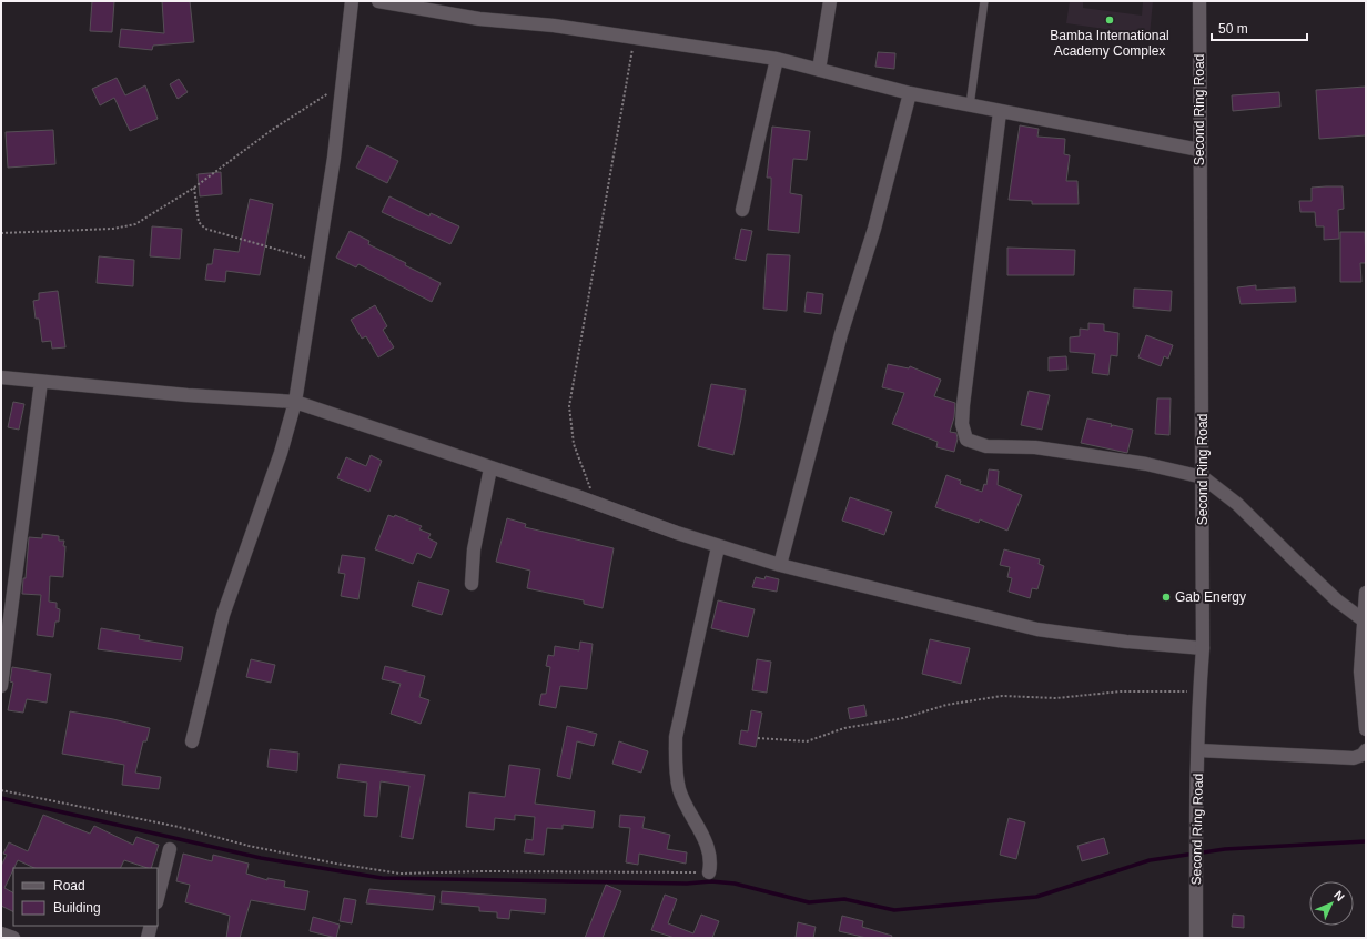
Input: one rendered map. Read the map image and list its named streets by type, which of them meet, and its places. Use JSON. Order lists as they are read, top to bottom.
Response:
{
  "streets": {
    "street": ["Second Ring Road"]
  },
  "places": ["Bamba International Academy Complex", "Gab Energy"],
  "legend": ["Road", "Building"],
  "scale_bar": "50 m",
  "north": "top right"
}
